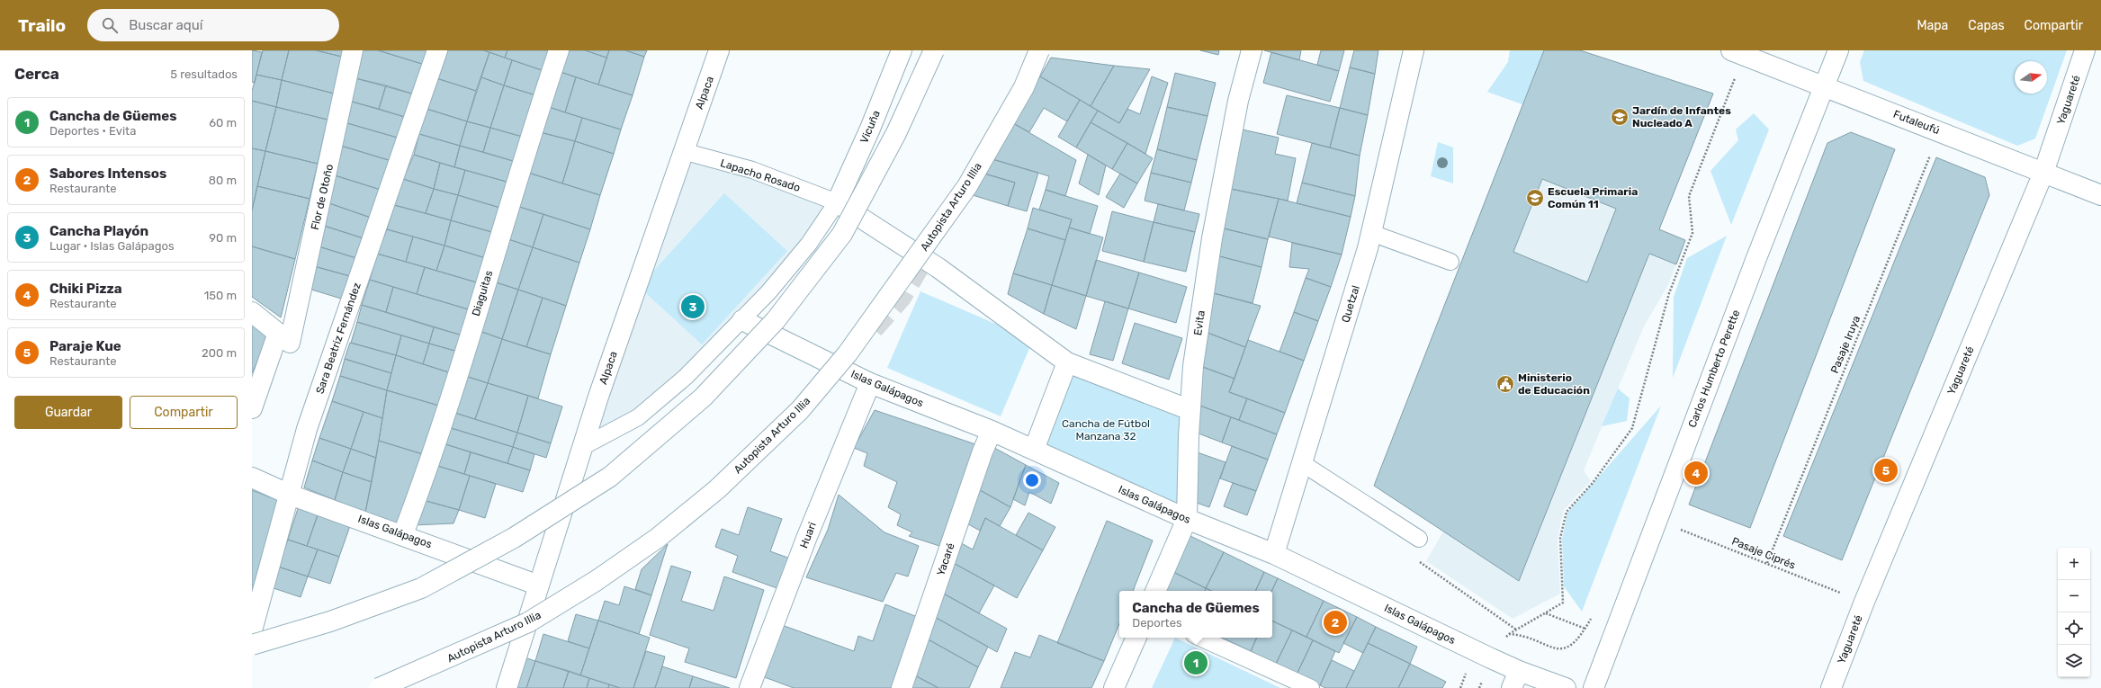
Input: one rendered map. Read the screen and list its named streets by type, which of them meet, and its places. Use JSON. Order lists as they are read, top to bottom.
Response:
{
  "streets": {
    "main road": [
      "Alpaca",
      "Yaguareté",
      "Futaleufú",
      "Vicuña",
      "Flor de Otoño",
      "Autopista Arturo Illia",
      "Diaguitas",
      "Quetzal",
      "Evita",
      "Sara Beatriz Fernández",
      "Carlos Humberto Perette",
      "Islas Galápagos",
      "Huari",
      "Yacaré"
    ],
    "lane": ["Lapacho Rosado"],
    "path": ["Pasaje Iruya", "Pasaje Ciprés"]
  },
  "crossings": [
    ["Alpaca", "Lapacho Rosado"],
    ["Alpaca", "Islas Galápagos"],
    ["Yaguareté", "Futaleufú"],
    ["Yaguareté", "Pasaje Ciprés"],
    ["Futaleufú", "Pasaje Iruya"],
    ["Futaleufú", "Carlos Humberto Perette"],
    ["Vicuña", "Lapacho Rosado"],
    ["Diaguitas", "Islas Galápagos"],
    ["Quetzal", "Islas Galápagos"],
    ["Evita", "Islas Galápagos"],
    ["Sara Beatriz Fernández", "Islas Galápagos"],
    ["Pasaje Iruya", "Pasaje Ciprés"],
    ["Carlos Humberto Perette", "Pasaje Ciprés"],
    ["Islas Galápagos", "Huari"],
    ["Islas Galápagos", "Yacaré"]
  ],
  "parks": ["Cancha de Fútbol Manzana 32"],
  "places": {
    "school or university": ["Jardín de Infantes Nucleado A", "Escuela Primaria Común 11"],
    "public building": ["Ministerio de Educación"]
  },
  "north": "right",
  "page": {
    "header": "Trailo",
    "search": "Buscar aquí",
    "nav": ["Mapa", "Capas", "Compartir"],
    "heading": ["Cerca", "5 resultados"],
    "list": [
      {
        "mark": "1",
        "name": "Cancha de Güemes",
        "note": "Deportes · Evita",
        "value": "60 m"
      },
      {
        "mark": "2",
        "name": "Sabores Intensos",
        "note": "Restaurante",
        "value": "80 m"
      },
      {
        "mark": "3",
        "name": "Cancha Playón",
        "note": "Lugar · Islas Galápagos",
        "value": "90 m"
      },
      {
        "mark": "4",
        "name": "Chiki Pizza",
        "note": "Restaurante",
        "value": "150 m"
      },
      {
        "mark": "5",
        "name": "Paraje Kue",
        "note": "Restaurante",
        "value": "200 m"
      }
    ],
    "pins": [
      "3",
      "5",
      "4",
      "2",
      "1"
    ],
    "buttons": ["Guardar", "Compartir"],
    "map_buttons": ["+", "−"],
    "popup": ["Cancha de Güemes", "Deportes"]
  }
}
